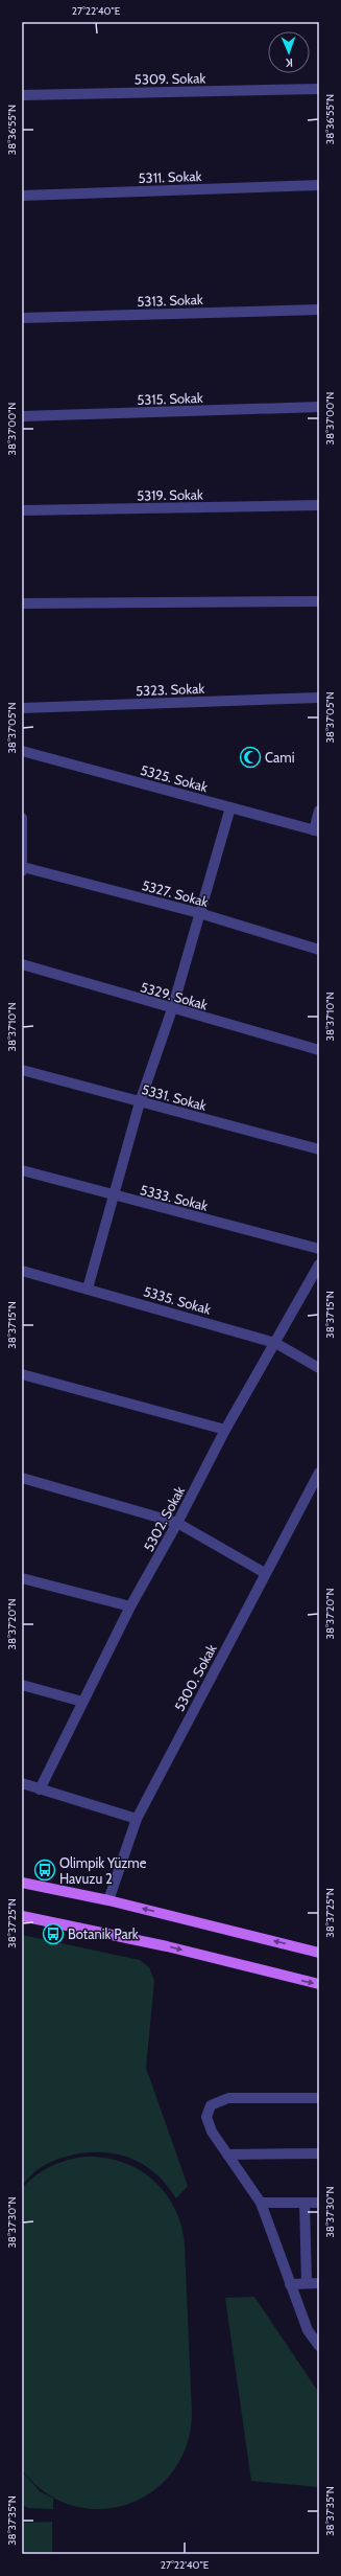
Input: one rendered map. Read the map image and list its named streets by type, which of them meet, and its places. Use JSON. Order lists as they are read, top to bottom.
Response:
{
  "streets": {
    "street": [
      "5309. Sokak",
      "5311. Sokak",
      "5313. Sokak",
      "5315. Sokak",
      "5319. Sokak",
      "5323. Sokak",
      "5325. Sokak",
      "5327. Sokak",
      "5329. Sokak",
      "5331. Sokak",
      "5333. Sokak",
      "5335. Sokak",
      "5302. Sokak",
      "5300. Sokak"
    ]
  },
  "crossings": [
    ["5335. Sokak", "5302. Sokak"]
  ],
  "places": {
    "mosque": ["Cami"],
    "bus stop": ["Olimpik Yüzme Havuzu 2", "Botanik Park"]
  },
  "north": "bottom",
  "coordinates": [
    "27°22'40\"E",
    "38°36'55\"N",
    "38°37'00\"N",
    "38°37'05\"N",
    "38°37'10\"N",
    "38°37'15\"N",
    "38°37'20\"N",
    "38°37'25\"N",
    "38°37'30\"N",
    "38°37'35\"N"
  ]
}
